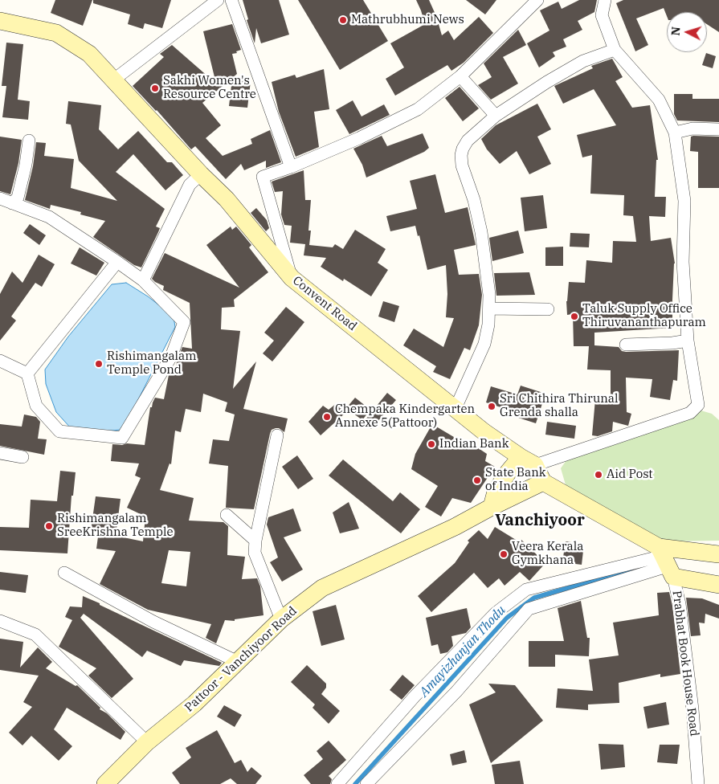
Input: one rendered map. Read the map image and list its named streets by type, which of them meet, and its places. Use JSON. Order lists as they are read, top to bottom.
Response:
{
  "streets": {
    "main road": ["Convent Road", "Pattoor - Vanchiyoor Road"],
    "street": ["Prabhat Book House Road"]
  },
  "crossings": [
    ["Convent Road", "Pattoor - Vanchiyoor Road"]
  ],
  "districts": ["Vanchiyoor"],
  "water": ["Amayizhanjan Thodu"],
  "places": [
    "Mathrubhumi News",
    "Sakhi Women's Resource Centre",
    "Taluk Supply Office Thiruvananthapuram",
    "Rishimangalam Temple Pond",
    "Sri Chithira Thirunal Grenda shalla",
    "Chempaka Kindergarten Annexe 5(Pattoor)",
    "Indian Bank",
    "Aid Post",
    "State Bank of India",
    "Rishimangalam SreeKrishna Temple",
    "Veera Kerala Gymkhana"
  ],
  "north": "left"
}
